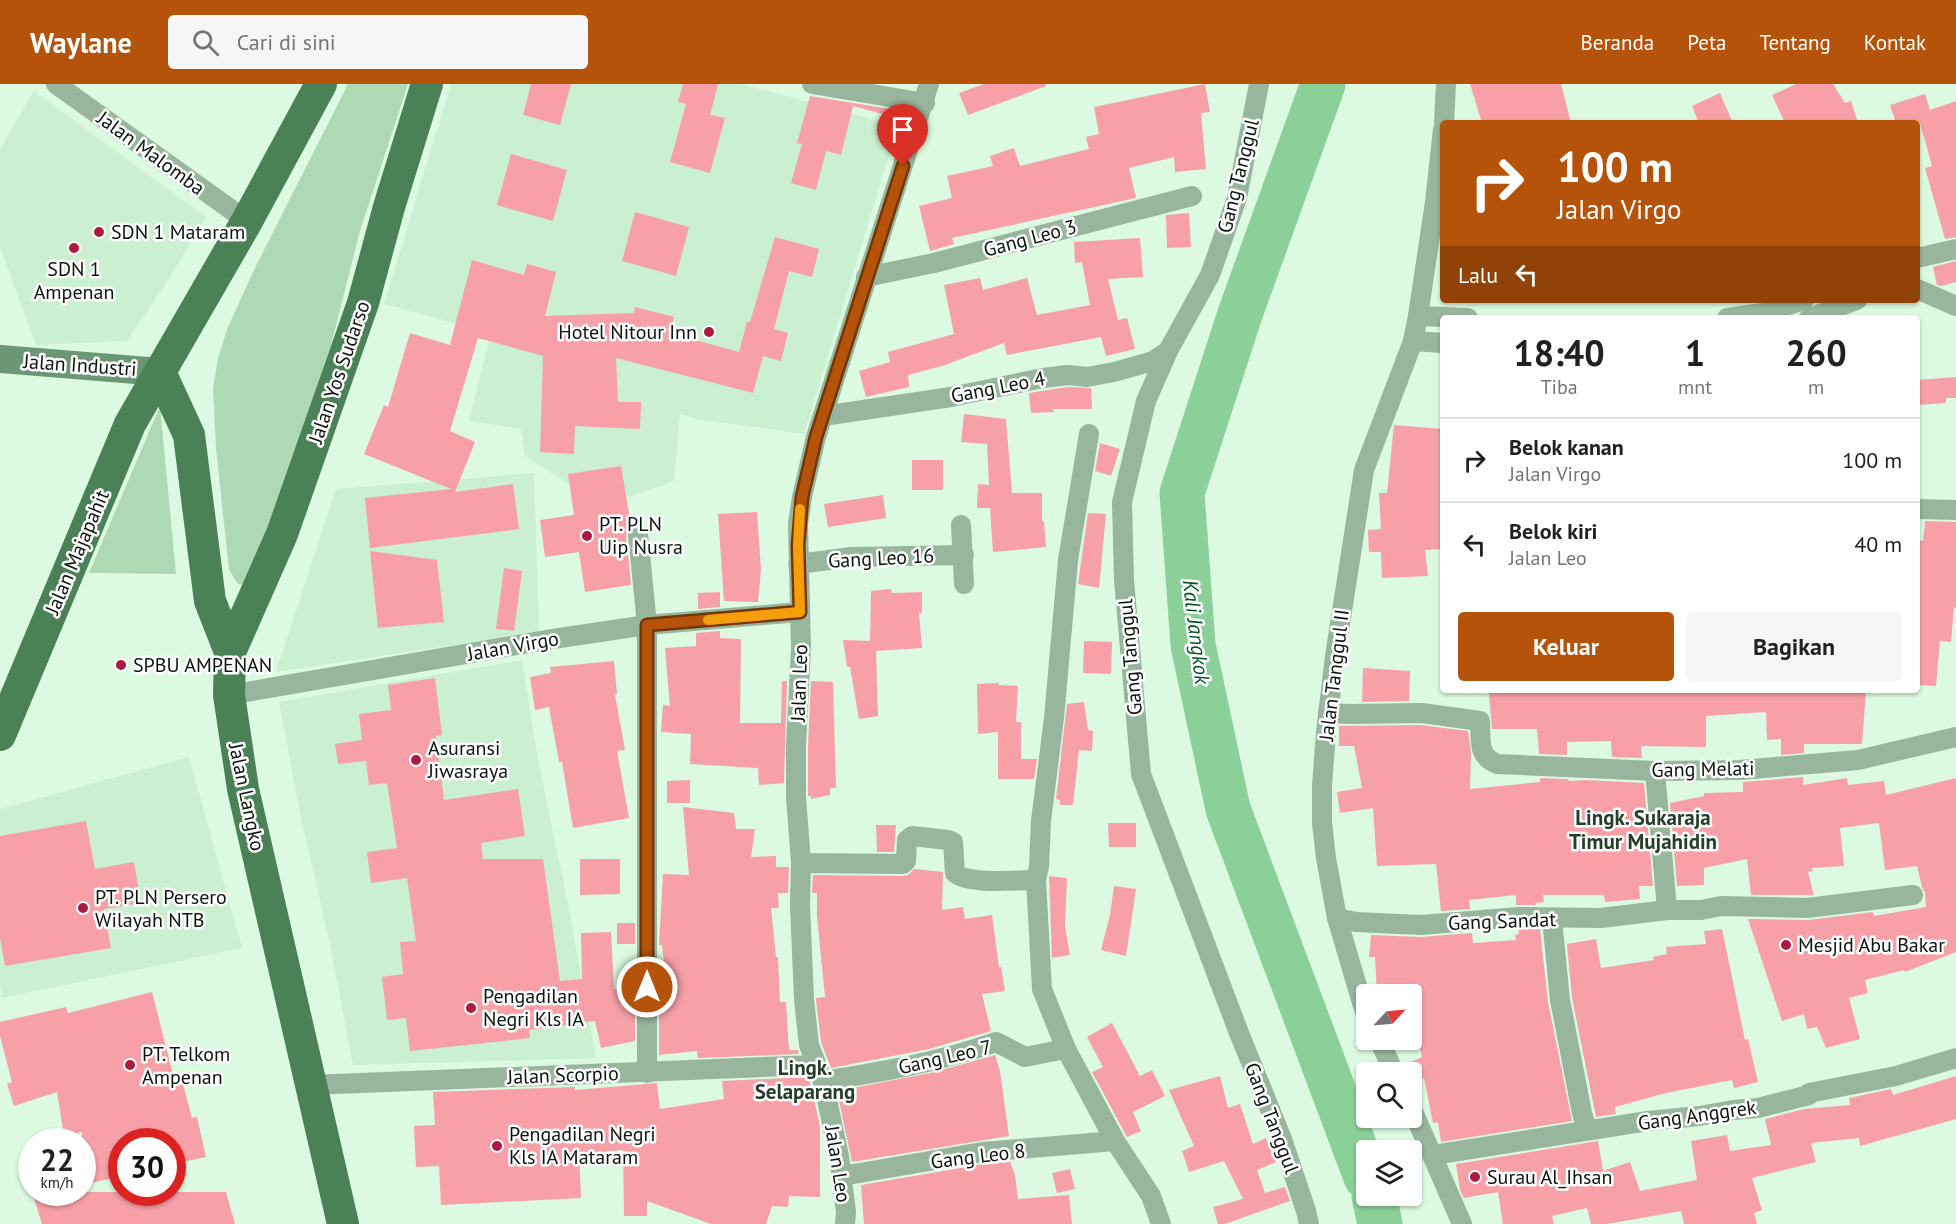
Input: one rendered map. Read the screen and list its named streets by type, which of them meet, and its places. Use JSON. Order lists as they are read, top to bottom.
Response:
{
  "streets": {
    "main road": ["Jalan Yos Sudarso", "Jalan Majapahit", "Jalan Langko"],
    "street": [
      "Jalan Malomba",
      "Gang Tanggul",
      "Gang Leo 3",
      "Jalan Industri",
      "Gang Leo 4",
      "Gang Leo 16",
      "Jalan Virgo",
      "Jalan Tanggul II",
      "Jalan Leo",
      "Gang Melati",
      "Gang Sandat",
      "Gang Leo 7",
      "Jalan Scorpio",
      "Gang Anggrek",
      "Gang Leo 8"
    ]
  },
  "crossings": [
    ["Gang Tanggul", "Gang Leo 4"],
    ["Gang Leo 3", "Jalan Leo"],
    ["Jalan Industri", "Jalan Majapahit"],
    ["Jalan Industri", "Jalan Langko"],
    ["Jalan Yos Sudarso", "Jalan Langko"],
    ["Gang Leo 4", "Jalan Leo"],
    ["Jalan Majapahit", "Jalan Langko"],
    ["Gang Leo 16", "Jalan Leo"],
    ["Jalan Virgo", "Jalan Leo"],
    ["Jalan Virgo", "Jalan Langko"],
    ["Jalan Tanggul II", "Gang Melati"],
    ["Jalan Tanggul II", "Gang Sandat"],
    ["Jalan Leo", "Gang Leo 7"],
    ["Jalan Leo", "Jalan Scorpio"],
    ["Jalan Leo", "Gang Leo 8"],
    ["Jalan Langko", "Jalan Scorpio"],
    ["Gang Leo 7", "Jalan Scorpio"]
  ],
  "districts": ["Lingk. Sukaraja Timur Mujahidin", "Lingk. Selaparang"],
  "water": ["Kali Jangkok"],
  "places": [
    "SDN 1 Mataram",
    "SDN 1 Ampenan",
    "Hotel Nitour Inn",
    "PT. PLN Uip Nusra",
    "SPBU AMPENAN",
    "Asuransi Jiwasraya",
    "PT. PLN Persero Wilayah NTB",
    "Mesjid Abu Bakar",
    "Pengadilan Negri Kls IA",
    "PT. Telkom Ampenan",
    "Pengadilan Negri Kls IA Mataram",
    "Surau Al_Ihsan"
  ],
  "north": "top right",
  "page": {
    "header": "Waylane",
    "search": "Cari di sini",
    "nav": [
      "Beranda",
      "Peta",
      "Tentang",
      "Kontak"
    ],
    "turn": ["100 m", "Jalan Virgo"],
    "then": "Lalu",
    "eta": [
      "18:40",
      "Tiba",
      "1",
      "mnt",
      "260",
      "m"
    ],
    "list": [
      {
        "name": "Belok kanan",
        "note": "Jalan Virgo",
        "value": "100 m"
      },
      {
        "name": "Belok kiri",
        "note": "Jalan Leo",
        "value": "40 m"
      }
    ],
    "buttons": ["Keluar", "Bagikan"],
    "speed": "22 km/h",
    "limit": "30"
  }
}
